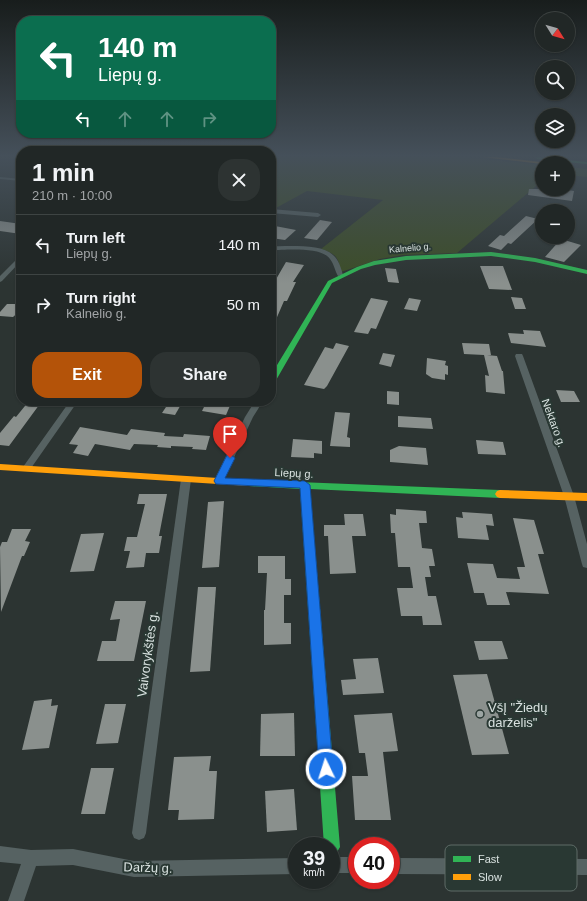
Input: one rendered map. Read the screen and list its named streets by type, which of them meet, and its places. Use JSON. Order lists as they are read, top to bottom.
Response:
{
  "streets": {
    "main road": ["Kalnelio g.", "Liepų g."],
    "street": ["Nektaro g.", "Vaivorykštės g.", "Daržų g."]
  },
  "crossings": [
    ["Nektaro g.", "Liepų g."],
    ["Liepų g.", "Vaivorykštės g."]
  ],
  "places": ["VšĮ \"Žiedų darželis\""],
  "legend": ["Fast", "Slow"],
  "north": "bottom right",
  "page": {
    "map_buttons": ["+", "−"],
    "turn": ["140 m", "Liepų g."],
    "heading": ["1 min", "210 m · 10:00"],
    "list": [
      {
        "name": "Turn left",
        "note": "Liepų g.",
        "value": "140 m"
      },
      {
        "name": "Turn right",
        "note": "Kalnelio g.",
        "value": "50 m"
      }
    ],
    "buttons": ["Exit", "Share"],
    "speed": "39 km/h",
    "limit": "40"
  }
}
